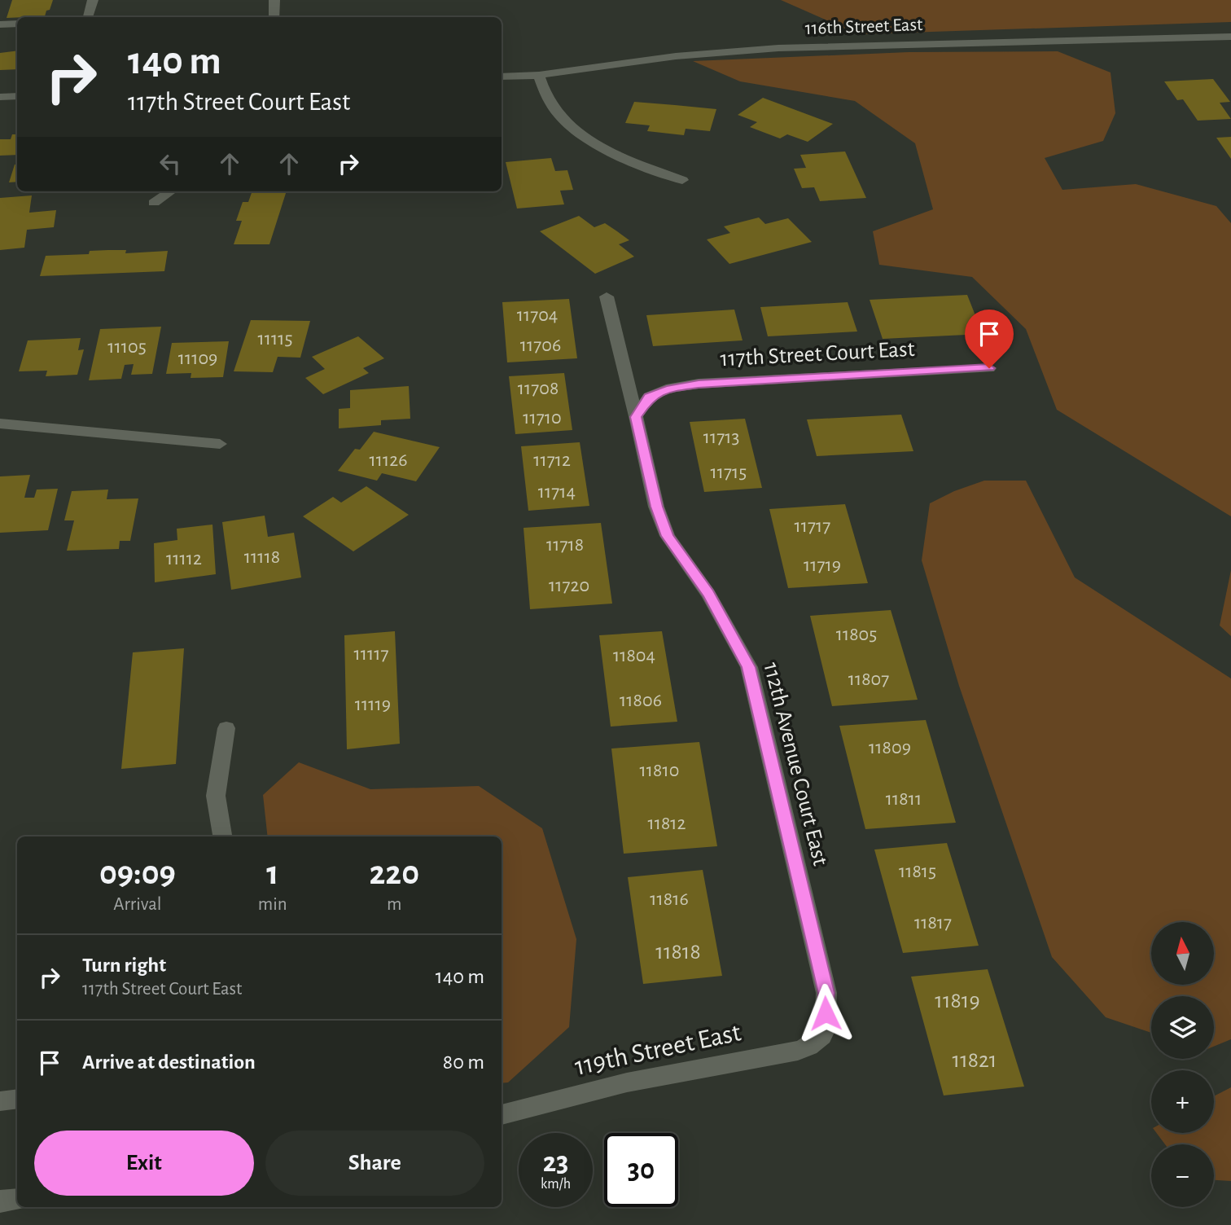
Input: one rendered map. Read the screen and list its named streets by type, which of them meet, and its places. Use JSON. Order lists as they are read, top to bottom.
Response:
{
  "streets": {
    "street": [
      "116th Street East",
      "117th Street Court East",
      "112th Avenue Court East",
      "119th Street East"
    ]
  },
  "crossings": [
    ["117th Street Court East", "112th Avenue Court East"],
    ["112th Avenue Court East", "119th Street East"]
  ],
  "house_numbers": [
    "11704",
    "11115",
    "11706",
    "11105",
    "11109",
    "11708",
    "11710",
    "11713",
    "11126",
    "11712",
    "11715",
    "11714",
    "11717",
    "11718",
    "11118",
    "11112",
    "11719",
    "11720",
    "11805",
    "11117",
    "11804",
    "11807",
    "11806",
    "11119",
    "11809",
    "11810",
    "11811",
    "11812",
    "11815",
    "11816",
    "11817",
    "11818",
    "11819",
    "11821"
  ],
  "north": "top",
  "page": {
    "turn": ["140 m", "117th Street Court East"],
    "eta": [
      "09:09",
      "Arrival",
      "1",
      "min",
      "220",
      "m"
    ],
    "map_buttons": ["+", "−"],
    "list": [
      {
        "name": "Turn right",
        "note": "117th Street Court East",
        "value": "140 m"
      },
      {
        "name": "Arrive at destination",
        "value": "80 m"
      }
    ],
    "buttons": ["Exit", "Share"],
    "speed": "23 km/h",
    "limit": "30"
  }
}
